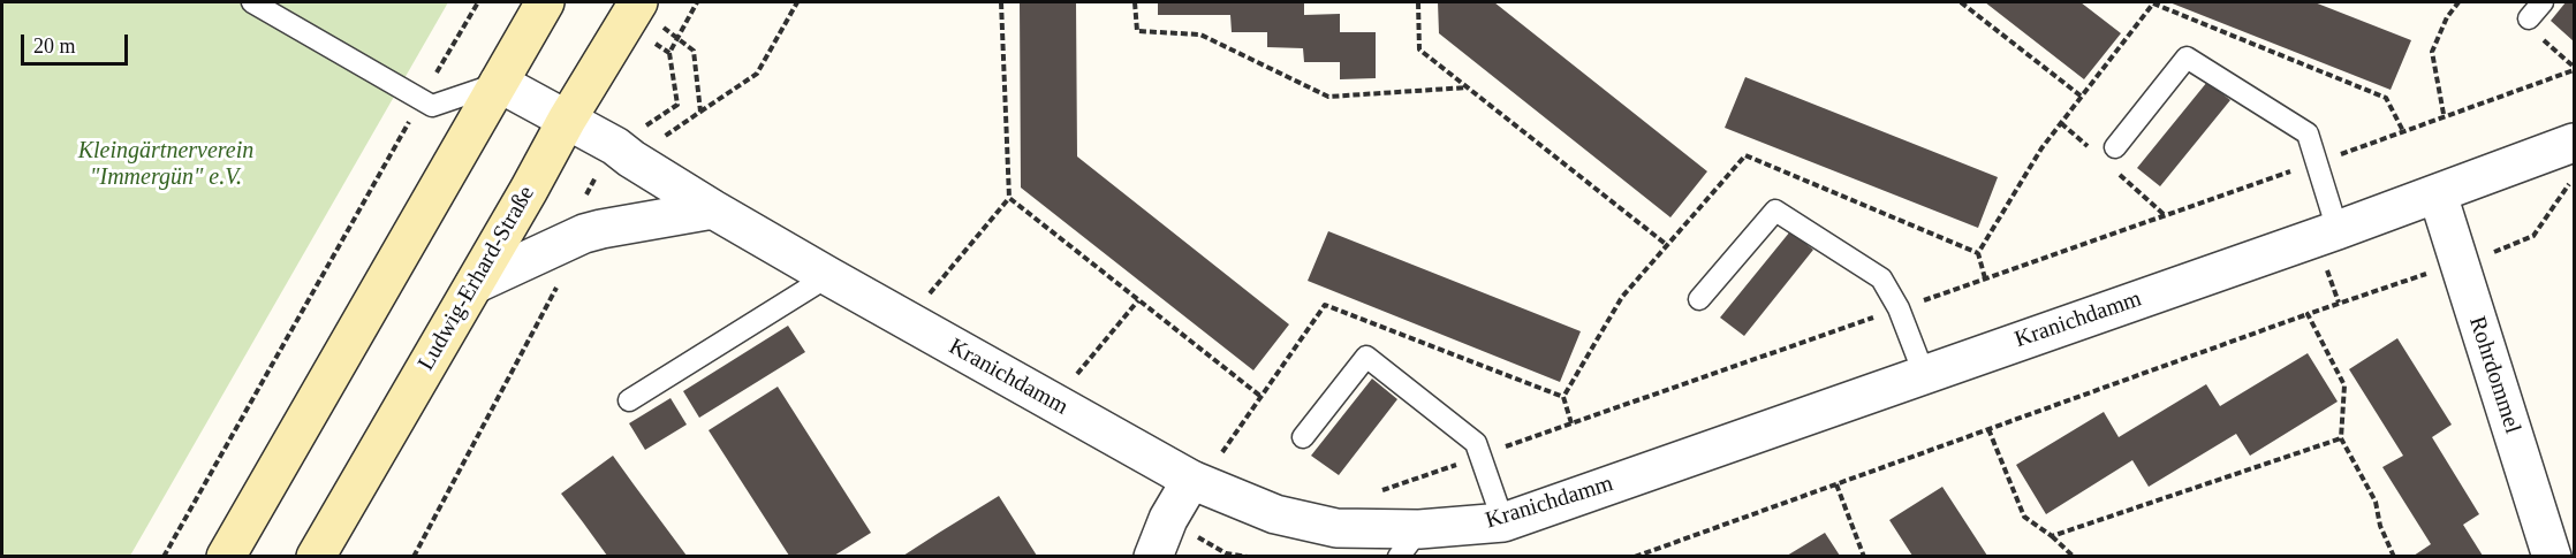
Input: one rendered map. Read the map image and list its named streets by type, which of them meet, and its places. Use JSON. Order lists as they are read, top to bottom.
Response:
{
  "streets": {
    "main road": ["Ludwig-Erhard-Straße"],
    "street": ["Kranichdamm", "Rohrdommel"]
  },
  "crossings": [
    ["Ludwig-Erhard-Straße", "Kranichdamm"],
    ["Kranichdamm", "Rohrdommel"]
  ],
  "parks": ["Kleingärtnerverein \"Immergün\" e.V."],
  "scale_bar": "20 m"
}
